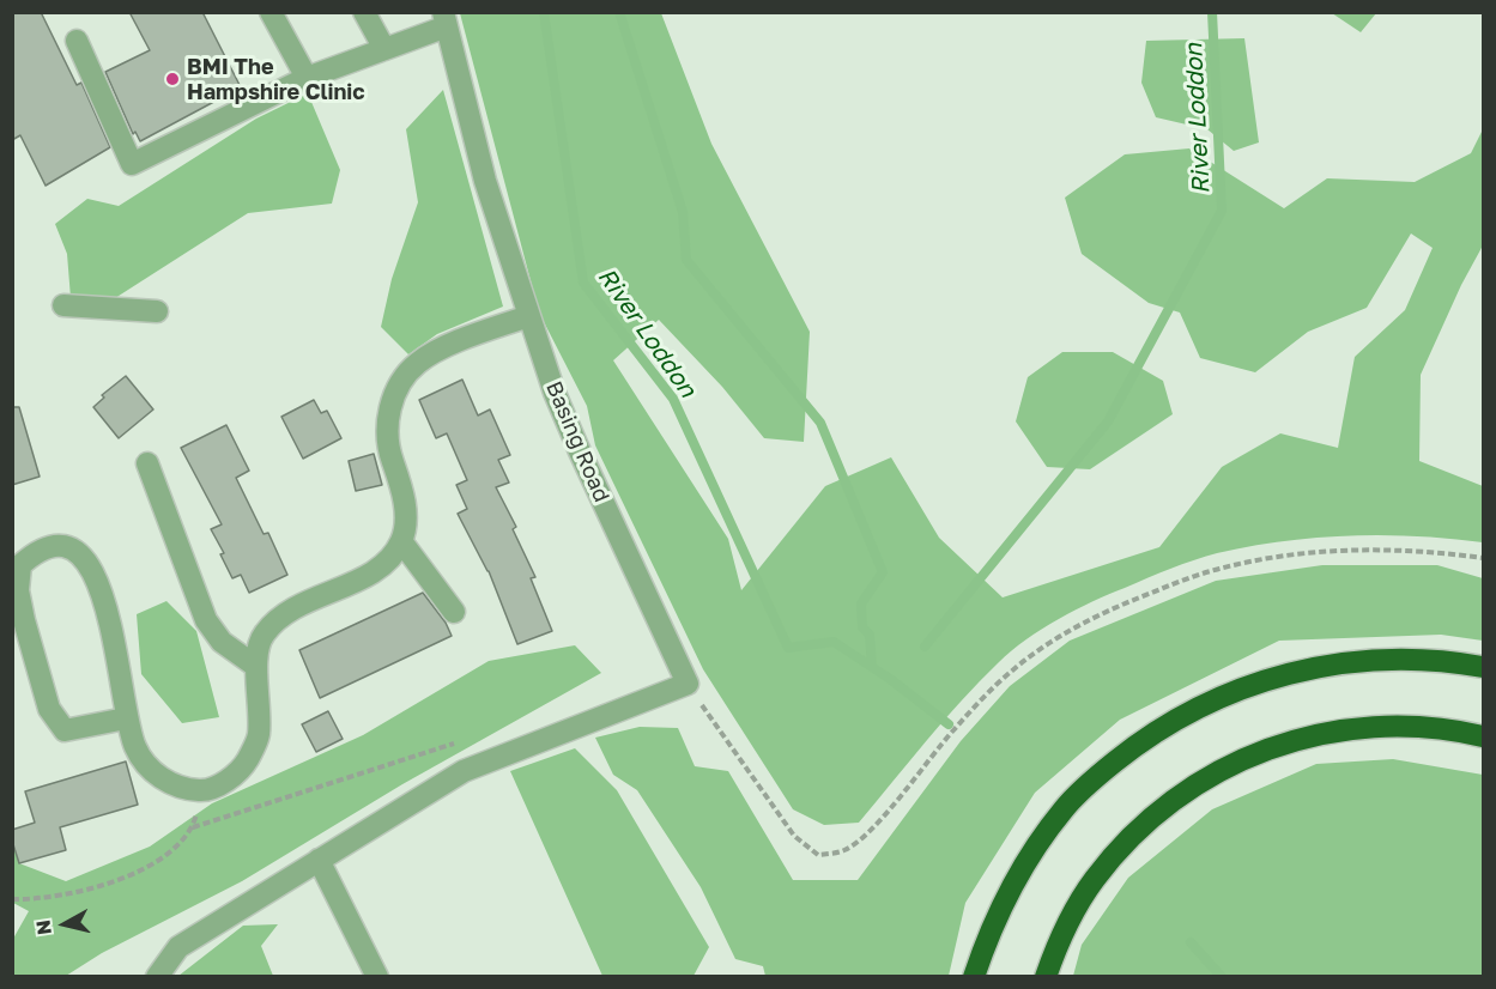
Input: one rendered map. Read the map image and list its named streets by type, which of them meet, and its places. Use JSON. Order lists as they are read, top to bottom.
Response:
{
  "streets": {
    "street": ["Basing Road"]
  },
  "water": ["River Loddon"],
  "places": ["BMI The Hampshire Clinic"],
  "north": "left"
}
